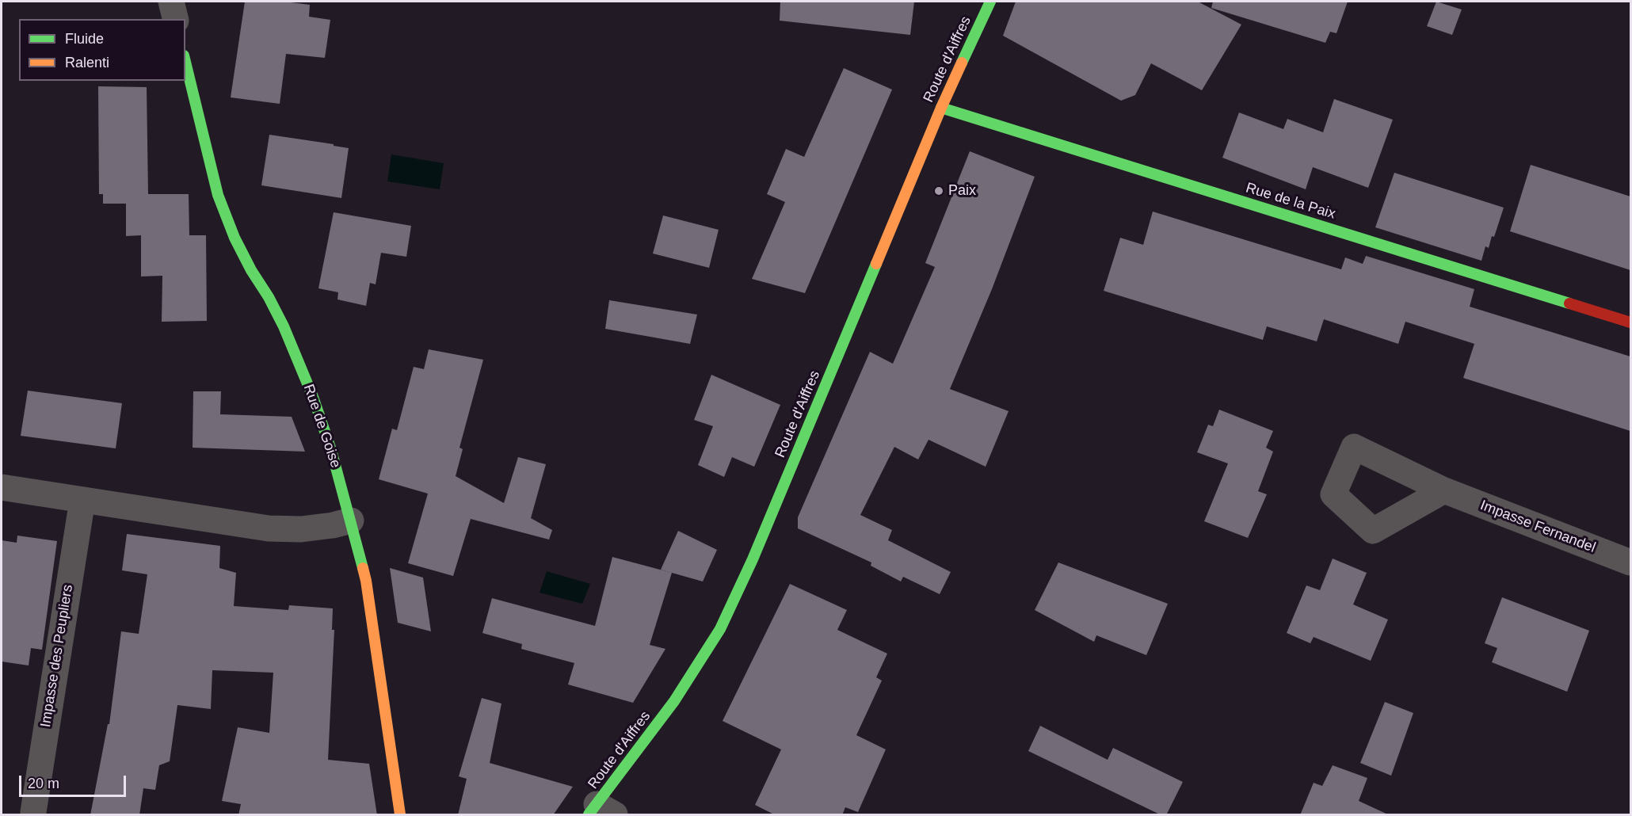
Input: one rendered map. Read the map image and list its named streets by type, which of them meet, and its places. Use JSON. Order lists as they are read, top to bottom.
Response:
{
  "streets": {
    "street": [
      "Route d'Aiffres",
      "Rue de la Paix",
      "Rue de Goise",
      "Impasse Fernandel",
      "Impasse des Peupliers"
    ]
  },
  "crossings": [
    ["Route d'Aiffres", "Rue de la Paix"]
  ],
  "places": ["Paix"],
  "legend": ["Fluide", "Ralenti"],
  "scale_bar": "20 m"
}
